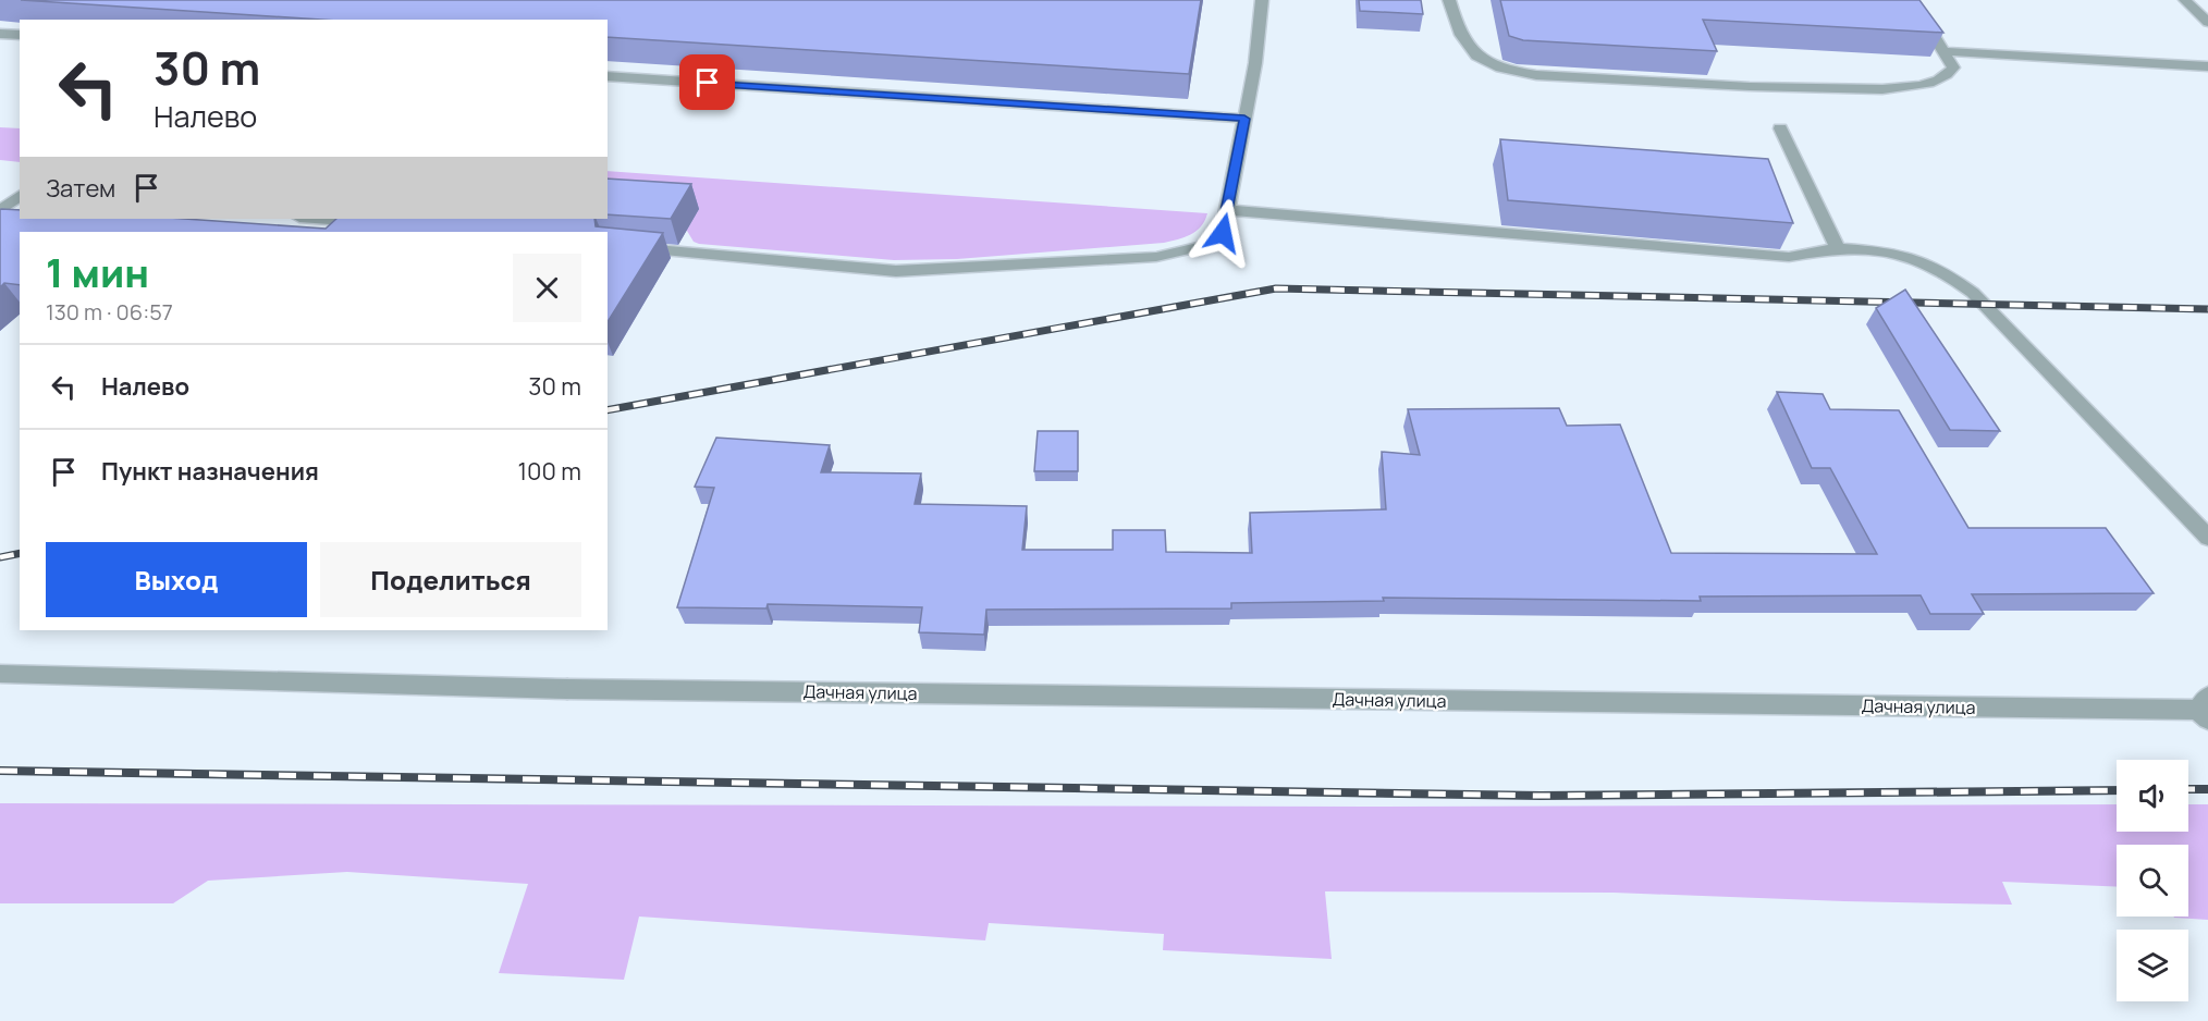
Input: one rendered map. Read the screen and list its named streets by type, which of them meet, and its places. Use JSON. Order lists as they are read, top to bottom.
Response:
{
  "streets": {
    "street": ["Дачная улица"]
  },
  "page": {
    "turn": ["30 m", "Налево"],
    "then": "Затем",
    "heading": ["1 мин", "130 m · 06:57"],
    "list": [
      {
        "name": "Налево",
        "value": "30 m"
      },
      {
        "name": "Пункт назначения",
        "value": "100 m"
      }
    ],
    "buttons": ["Выход", "Поделиться"]
  }
}
